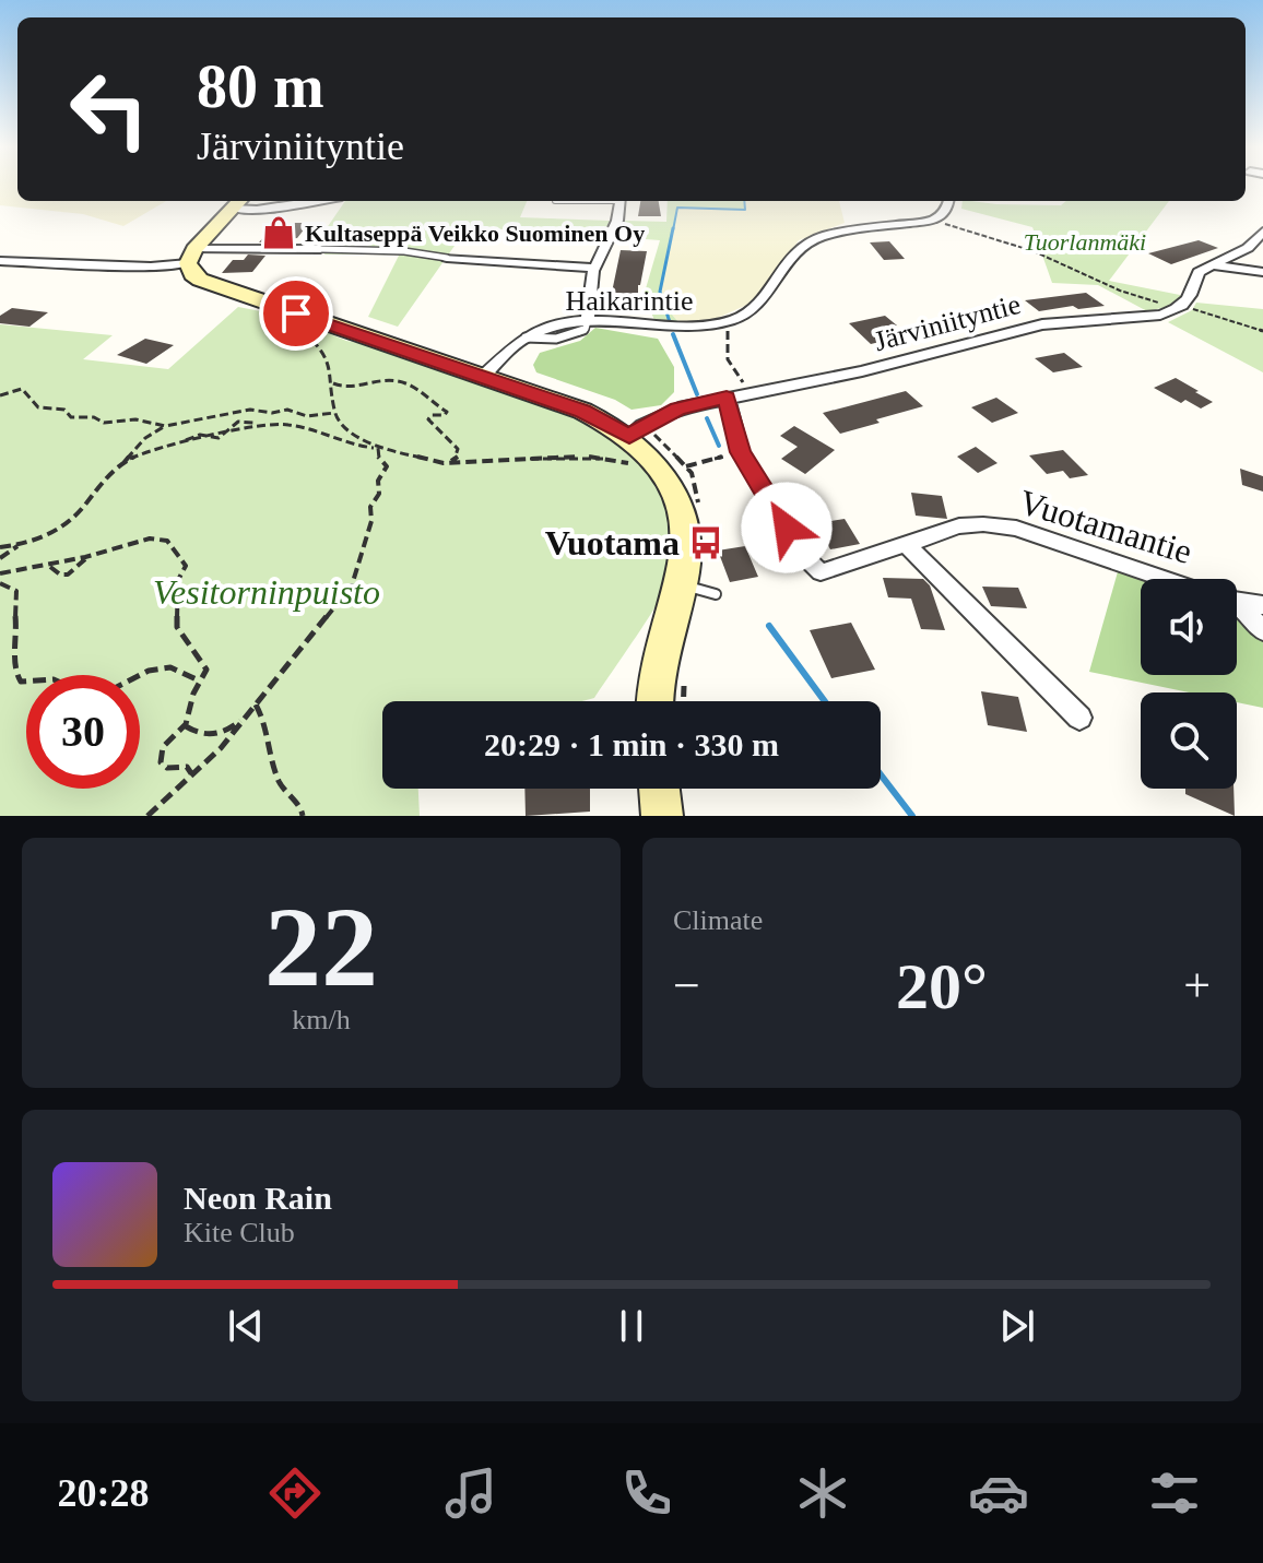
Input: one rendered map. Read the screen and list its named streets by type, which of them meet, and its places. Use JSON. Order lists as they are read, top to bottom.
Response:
{
  "streets": {
    "street": ["Haikarintie", "Järviniityntie", "Vuotamantie"]
  },
  "crossings": [
    ["Järviniityntie", "Vuotamantie"]
  ],
  "parks": ["Tuorlanmäki", "Vesitorninpuisto"],
  "places": {
    "shop": ["Kultaseppä Veikko Suominen Oy"],
    "bus stop": ["Vuotama"]
  },
  "page": {
    "turn": ["80 m", "Järviniityntie"],
    "limit": "30",
    "trip": "20:29 · 1 min · 330 m",
    "tile": [
      ["22", "km/h"],
      "Climate"
    ],
    "heat": ["−", "20°", "+"],
    "song": ["Neon Rain", "Kite Club"],
    "tabs": "20:28"
  }
}
